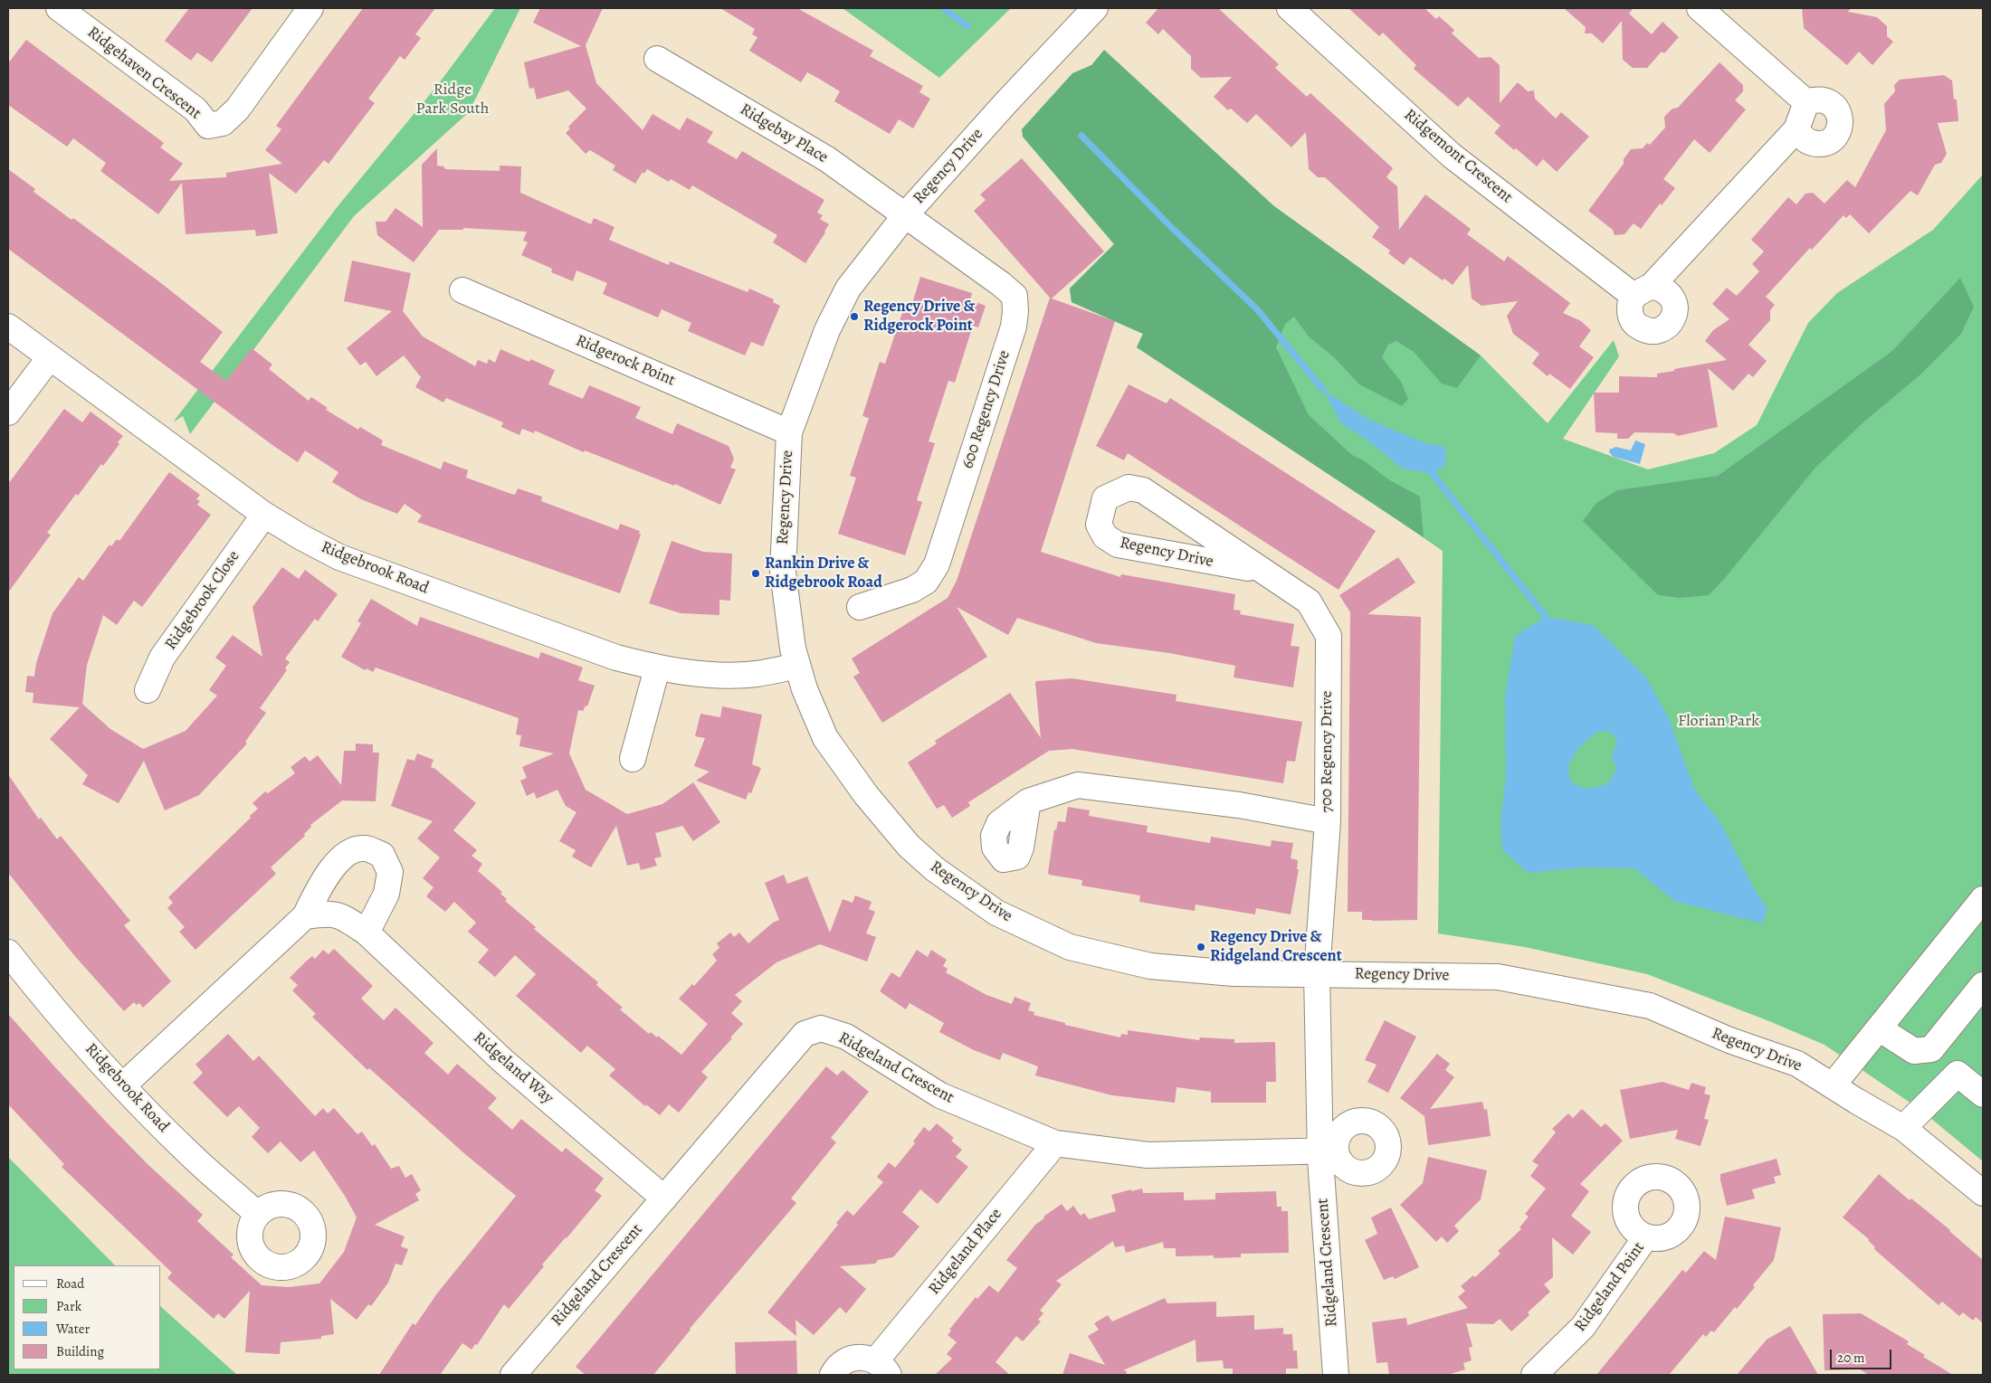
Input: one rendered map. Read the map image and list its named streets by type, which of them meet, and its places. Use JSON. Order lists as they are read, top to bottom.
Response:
{
  "streets": {
    "street": [
      "Ridgehaven Crescent",
      "Ridgebay Place",
      "Ridgemont Crescent",
      "Regency Drive",
      "Ridgerock Point",
      "600 Regency Drive",
      "Ridgebrook Road",
      "Ridgebrook Close",
      "700 Regency Drive",
      "Ridgeland Way",
      "Ridgeland Crescent",
      "Ridgeland Place",
      "Ridgeland Point"
    ]
  },
  "crossings": [
    ["Ridgebay Place", "Regency Drive"],
    ["Ridgebay Place", "600 Regency Drive"],
    ["Regency Drive", "Ridgerock Point"],
    ["Regency Drive", "600 Regency Drive"],
    ["Regency Drive", "Ridgebrook Road"],
    ["Regency Drive", "700 Regency Drive"],
    ["Regency Drive", "Ridgeland Crescent"],
    ["Ridgebrook Road", "Ridgebrook Close"],
    ["700 Regency Drive", "Ridgeland Crescent"],
    ["Ridgeland Way", "Ridgeland Crescent"],
    ["Ridgeland Crescent", "Ridgeland Place"]
  ],
  "parks": ["Ridge Park South", "Florian Park"],
  "places": ["Regency Drive & Ridgerock Point", "Rankin Drive & Ridgebrook Road", "Regency Drive & Ridgeland Crescent"],
  "legend": [
    "Road",
    "Park",
    "Water",
    "Building"
  ],
  "scale_bar": "20 m"
}
